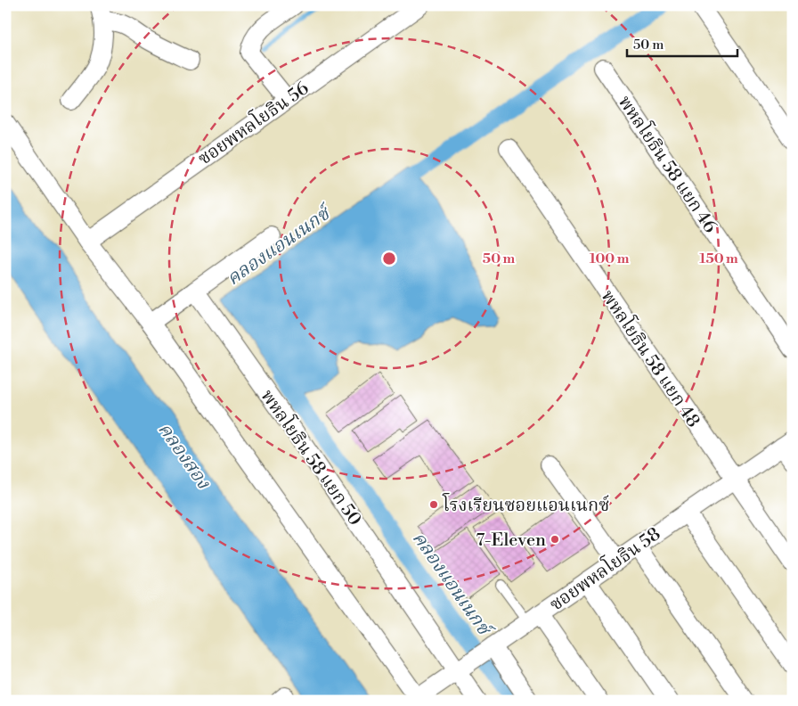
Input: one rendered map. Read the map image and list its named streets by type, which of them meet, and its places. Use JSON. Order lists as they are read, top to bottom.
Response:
{
  "streets": {
    "street": [
      "ซอยพหลโยธิน 56",
      "พหลโยธิน 58 แยก 46",
      "พหลโยธิน 58 แยก 48",
      "พหลโยธิน 58 แยก 50",
      "ซอยพหลโยธิน 58"
    ]
  },
  "crossings": [
    ["พหลโยธิน 58 แยก 48", "ซอยพหลโยธิน 58"],
    ["พหลโยธิน 58 แยก 50", "ซอยพหลโยธิน 58"]
  ],
  "water": ["คลองแอนเนกซ์", "คลองสอง"],
  "places": ["โรงเรียนซอยแอนเนกซ์", "7-Eleven"],
  "scale_bar": "50 m",
  "rings": ["50 m", "100 m", "150 m"]
}
